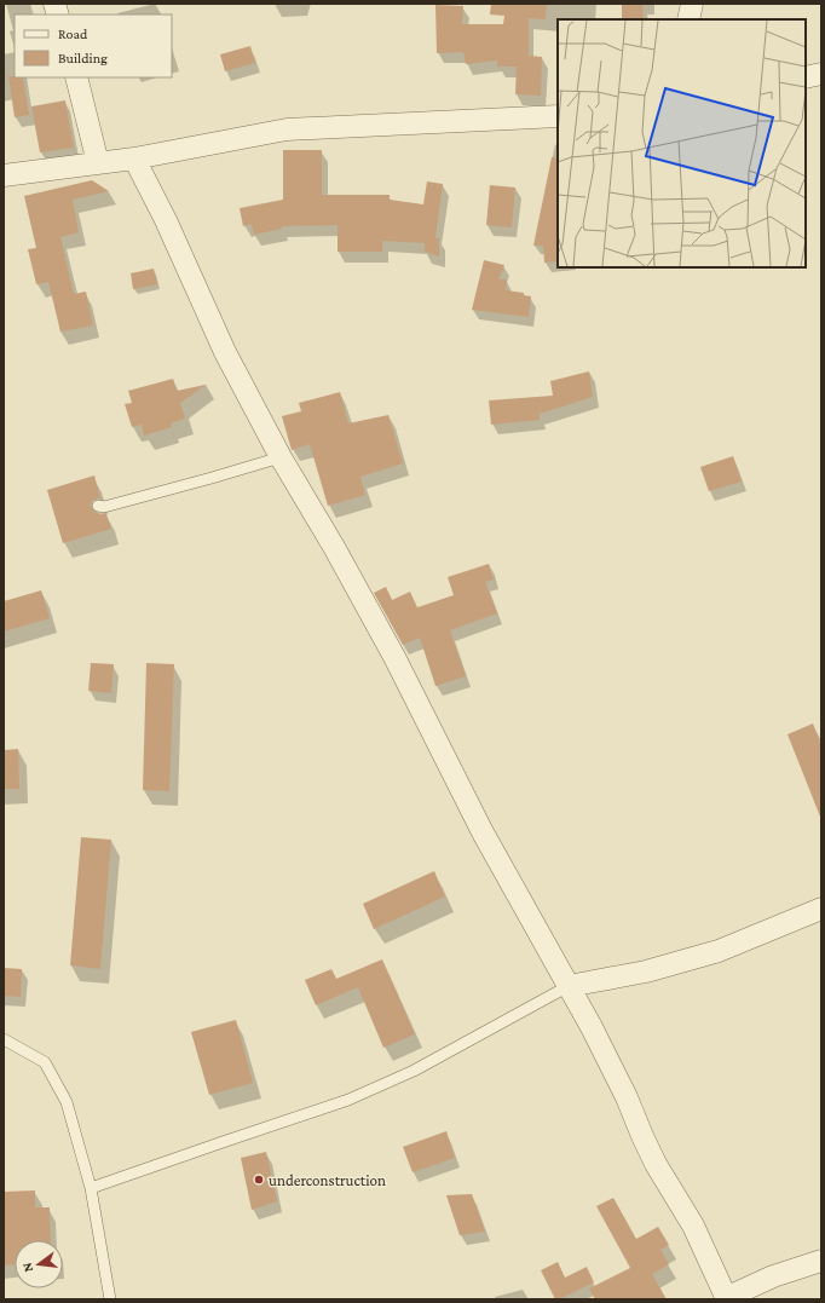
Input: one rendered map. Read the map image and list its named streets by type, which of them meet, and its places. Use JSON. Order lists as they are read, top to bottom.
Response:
{
  "places": ["underconstruction"],
  "legend": ["Road", "Building"],
  "north": "left"
}
